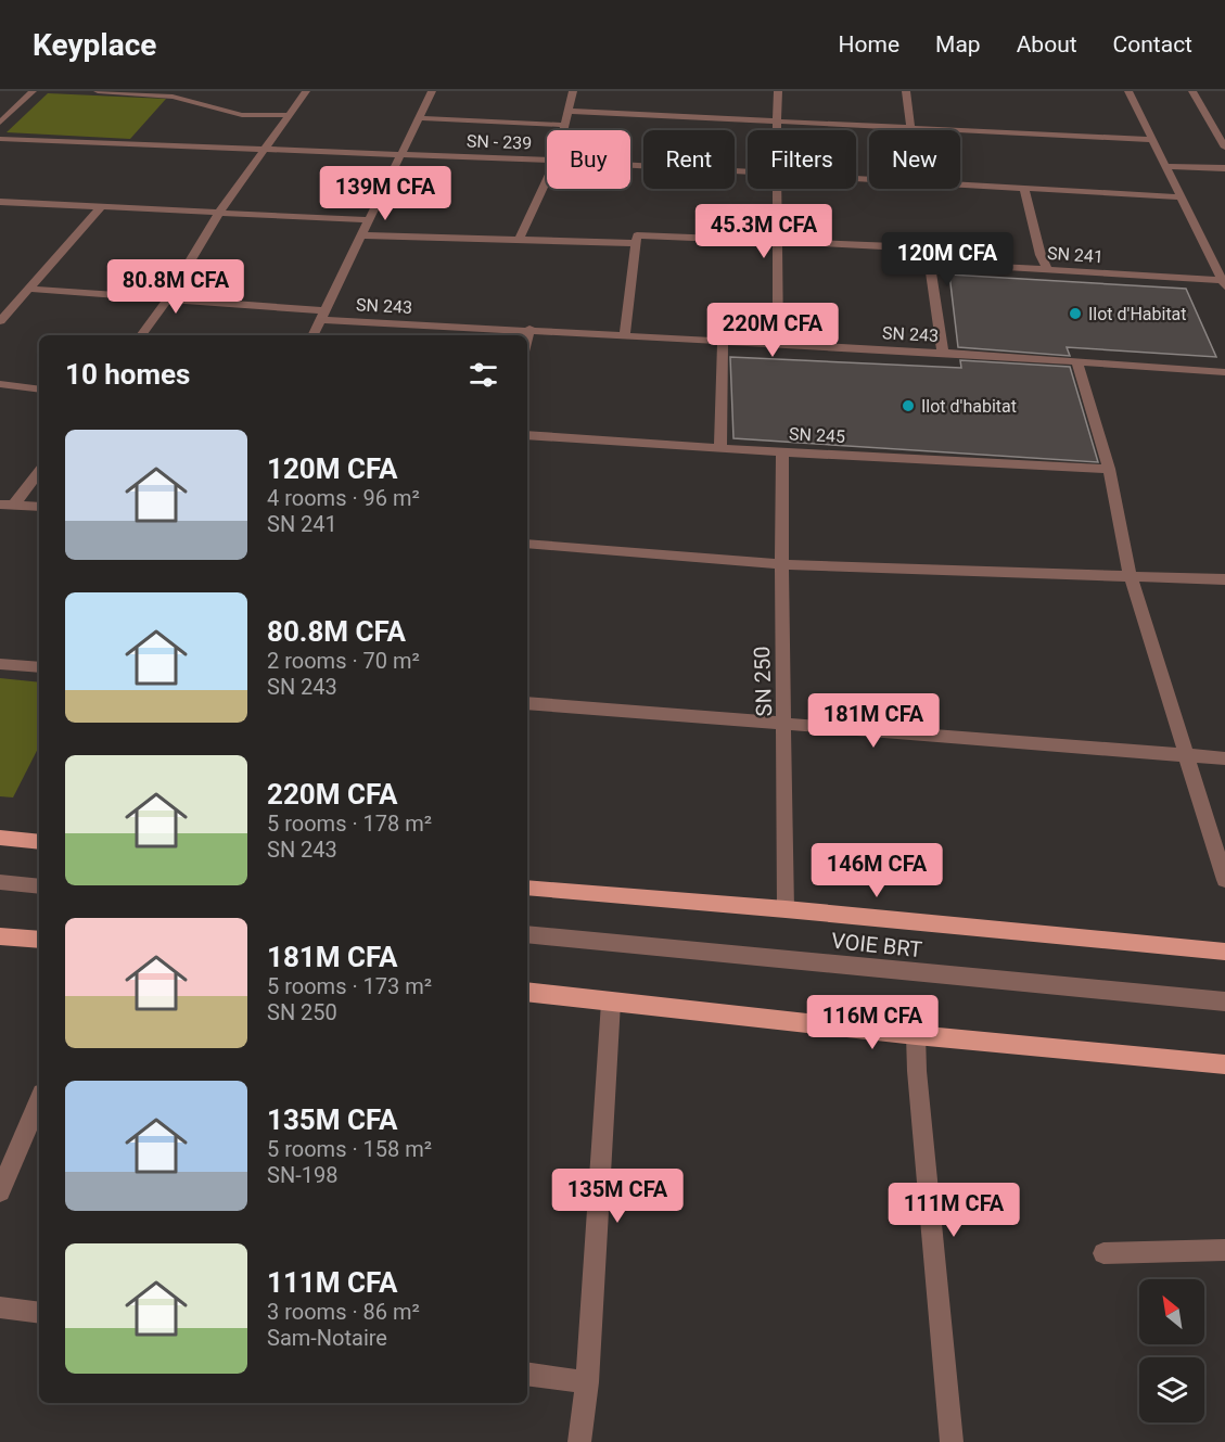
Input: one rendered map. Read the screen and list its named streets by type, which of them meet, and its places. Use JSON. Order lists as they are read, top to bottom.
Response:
{
  "streets": {
    "street": [
      "SN - 239",
      "SN 241",
      "SN 243",
      "SN 245",
      "SN 250",
      "VOIE BRT"
    ]
  },
  "crossings": [
    ["SN 245", "SN 250"]
  ],
  "places": ["Ilot d'Habitat", "Ilot d'habitat"],
  "north": "top left",
  "page": {
    "header": "Keyplace",
    "nav": [
      "Home",
      "Map",
      "About",
      "Contact"
    ],
    "chip": [
      "Buy",
      "Rent",
      "Filters",
      "New"
    ],
    "price": [
      "139M CFA",
      "45.3M CFA",
      "120M CFA",
      "80.8M CFA",
      "220M CFA",
      "181M CFA",
      "146M CFA",
      "116M CFA",
      "135M CFA",
      "111M CFA"
    ],
    "heading": "10 homes",
    "list": [
      {
        "name": "120M CFA",
        "note": "4 rooms · 96 m² · SN 241"
      },
      {
        "name": "80.8M CFA",
        "note": "2 rooms · 70 m² · SN 243"
      },
      {
        "name": "220M CFA",
        "note": "5 rooms · 178 m² · SN 243"
      },
      {
        "name": "181M CFA",
        "note": "5 rooms · 173 m² · SN 250"
      },
      {
        "name": "135M CFA",
        "note": "5 rooms · 158 m² · SN-198"
      },
      {
        "name": "111M CFA",
        "note": "3 rooms · 86 m² · Sam-Notaire"
      }
    ]
  }
}
